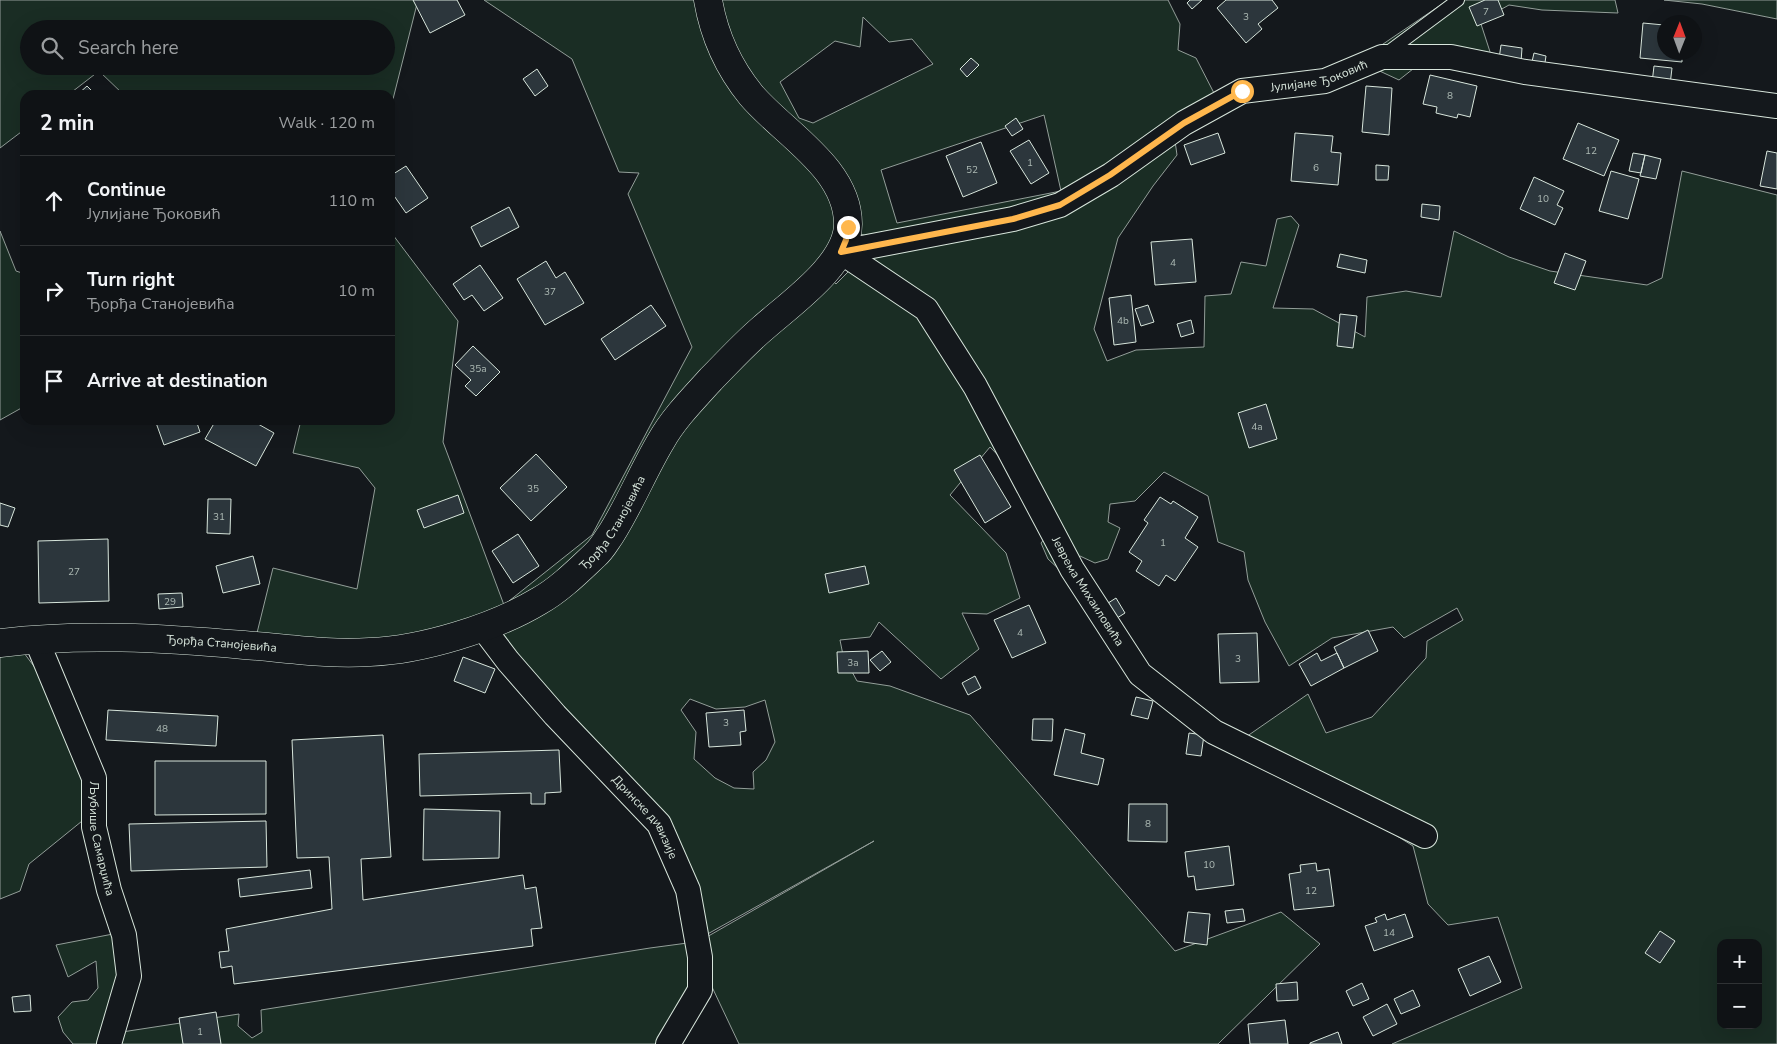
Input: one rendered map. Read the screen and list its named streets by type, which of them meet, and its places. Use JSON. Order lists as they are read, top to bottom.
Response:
{
  "streets": {
    "street": [
      "Јулијане Ђоковић",
      "Ђорђа Станојевића",
      "Јеврема Михаиловића",
      "Дринске дивизије",
      "Љубише Самарџића"
    ]
  },
  "crossings": [
    ["Јулијане Ђоковић", "Ђорђа Станојевића"],
    ["Јулијане Ђоковић", "Јеврема Михаиловића"],
    ["Ђорђа Станојевића", "Јеврема Михаиловића"],
    ["Ђорђа Станојевића", "Дринске дивизије"],
    ["Ђорђа Станојевића", "Љубише Самарџића"]
  ],
  "house_numbers": [
    "7",
    "3",
    "8",
    "12",
    "1",
    "6",
    "52",
    "10",
    "4",
    "37",
    "4b",
    "35a",
    "4a",
    "35",
    "31",
    "1",
    "27",
    "29",
    "4",
    "3",
    "3a",
    "3",
    "48",
    "8",
    "10",
    "12",
    "14",
    "1"
  ],
  "north": "top",
  "page": {
    "search": "Search here",
    "heading": ["2 min", "Walk · 120 m"],
    "list": [
      ["Continue", "Јулијане Ђоковић", "110 m"],
      ["Turn right", "Ђорђа Станојевића", "10 m"],
      "Arrive at destination"
    ],
    "map_buttons": ["+", "−"]
  }
}
